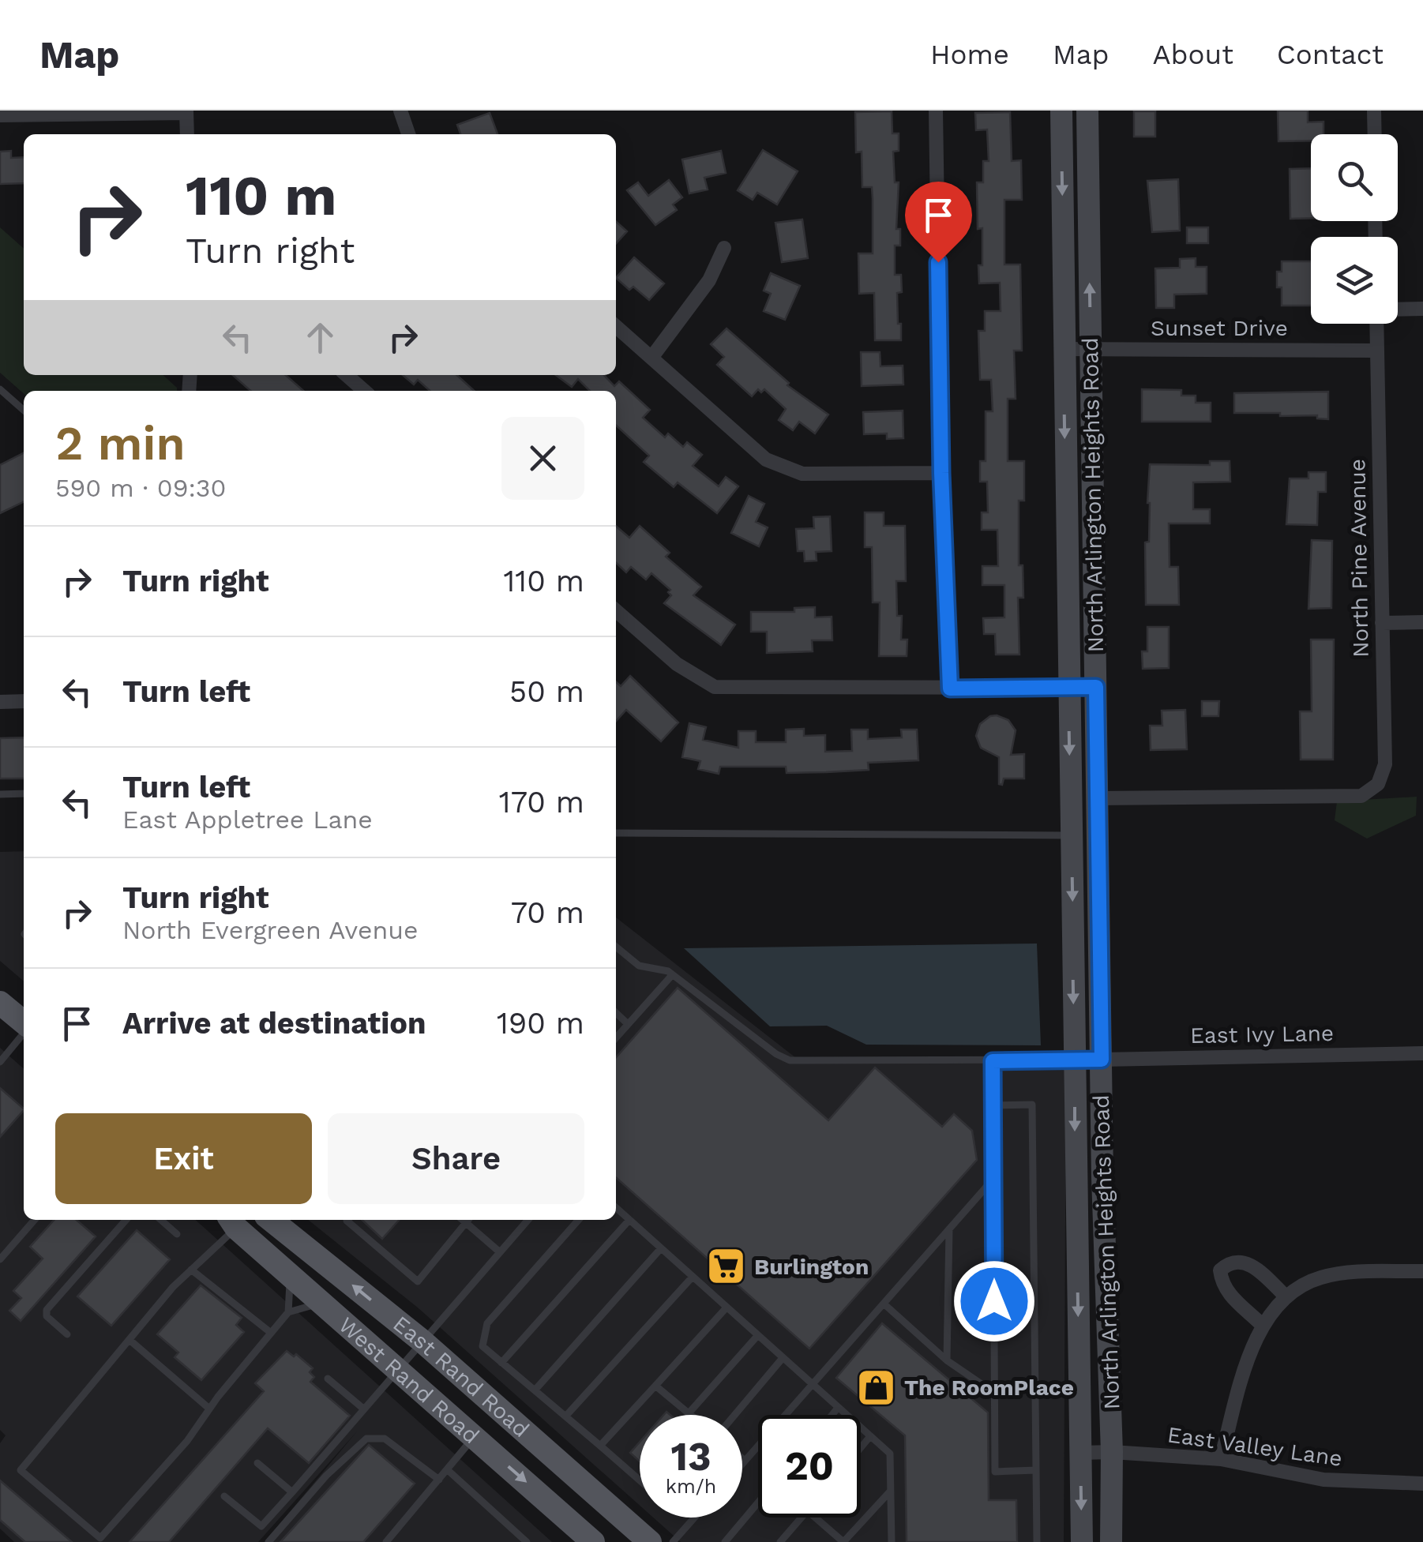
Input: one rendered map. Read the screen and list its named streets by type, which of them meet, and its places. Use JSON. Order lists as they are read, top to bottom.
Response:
{
  "streets": {
    "main road": ["North Arlington Heights Road", "East Rand Road", "West Rand Road"],
    "street": [
      "Sunset Drive",
      "North Pine Avenue",
      "East Ivy Lane",
      "East Valley Lane"
    ]
  },
  "crossings": [
    ["Sunset Drive", "North Arlington Heights Road"],
    ["Sunset Drive", "North Pine Avenue"],
    ["North Arlington Heights Road", "North Pine Avenue"],
    ["North Arlington Heights Road", "East Ivy Lane"],
    ["North Arlington Heights Road", "East Valley Lane"]
  ],
  "one_way": ["East Rand Road"],
  "places": {
    "supermarket": ["Burlington"],
    "shop": ["The RoomPlace"]
  },
  "page": {
    "header": "Map",
    "nav": [
      "Home",
      "Map",
      "About",
      "Contact"
    ],
    "turn": ["110 m", "Turn right"],
    "heading": ["2 min", "590 m · 09:30"],
    "list": [
      {
        "name": "Turn right",
        "value": "110 m"
      },
      {
        "name": "Turn left",
        "value": "50 m"
      },
      {
        "name": "Turn left",
        "note": "East Appletree Lane",
        "value": "170 m"
      },
      {
        "name": "Turn right",
        "note": "North Evergreen Avenue",
        "value": "70 m"
      },
      {
        "name": "Arrive at destination",
        "value": "190 m"
      }
    ],
    "buttons": ["Exit", "Share"],
    "speed": "13 km/h",
    "limit": "20"
  }
}
